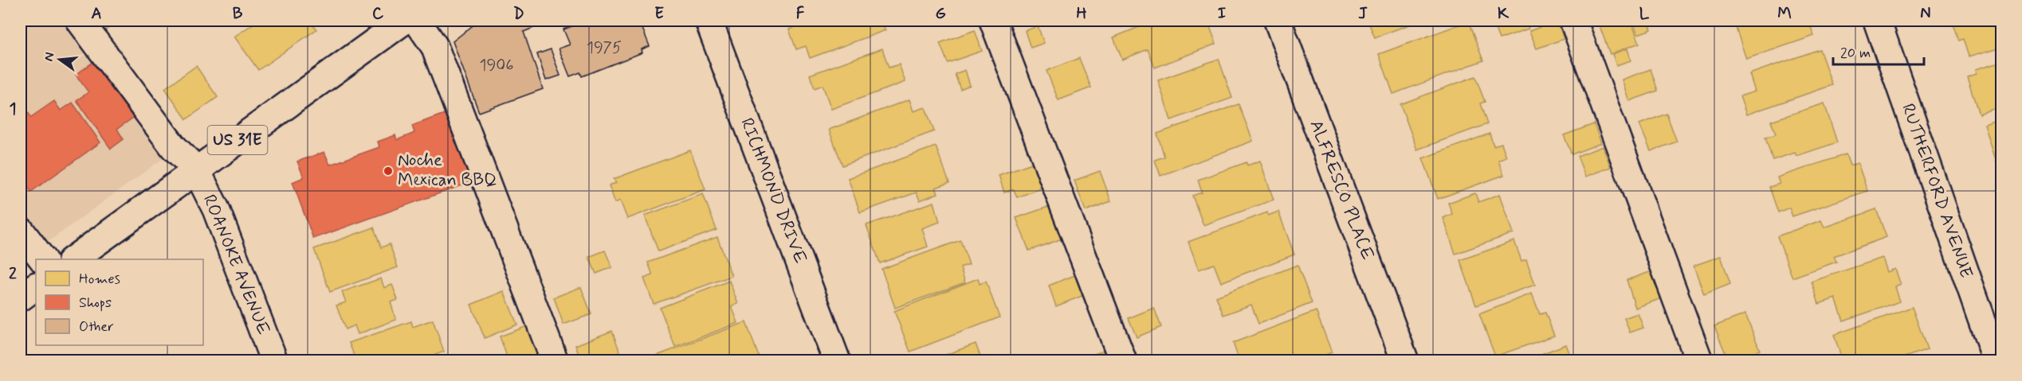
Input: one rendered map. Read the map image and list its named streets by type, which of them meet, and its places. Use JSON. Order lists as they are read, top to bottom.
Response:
{
  "streets": {
    "street": [
      "US 31E",
      "ALFRESCO PLACE",
      "RICHMOND DRIVE",
      "RUTHERFORD AVENUE",
      "ROANOKE AVENUE"
    ]
  },
  "crossings": [
    ["US 31E", "ROANOKE AVENUE"]
  ],
  "places": ["Noche Mexican BBQ"],
  "house_numbers": ["1975", "1906"],
  "legend": ["Homes", "Shops", "Other"],
  "scale_bar": "20 m",
  "north": "left",
  "grid": {
    "columns": [
      "A",
      "B",
      "C",
      "D",
      "E",
      "F",
      "G",
      "H",
      "I",
      "J",
      "K",
      "L",
      "M",
      "N"
    ],
    "rows": ["1", "2"]
  }
}
